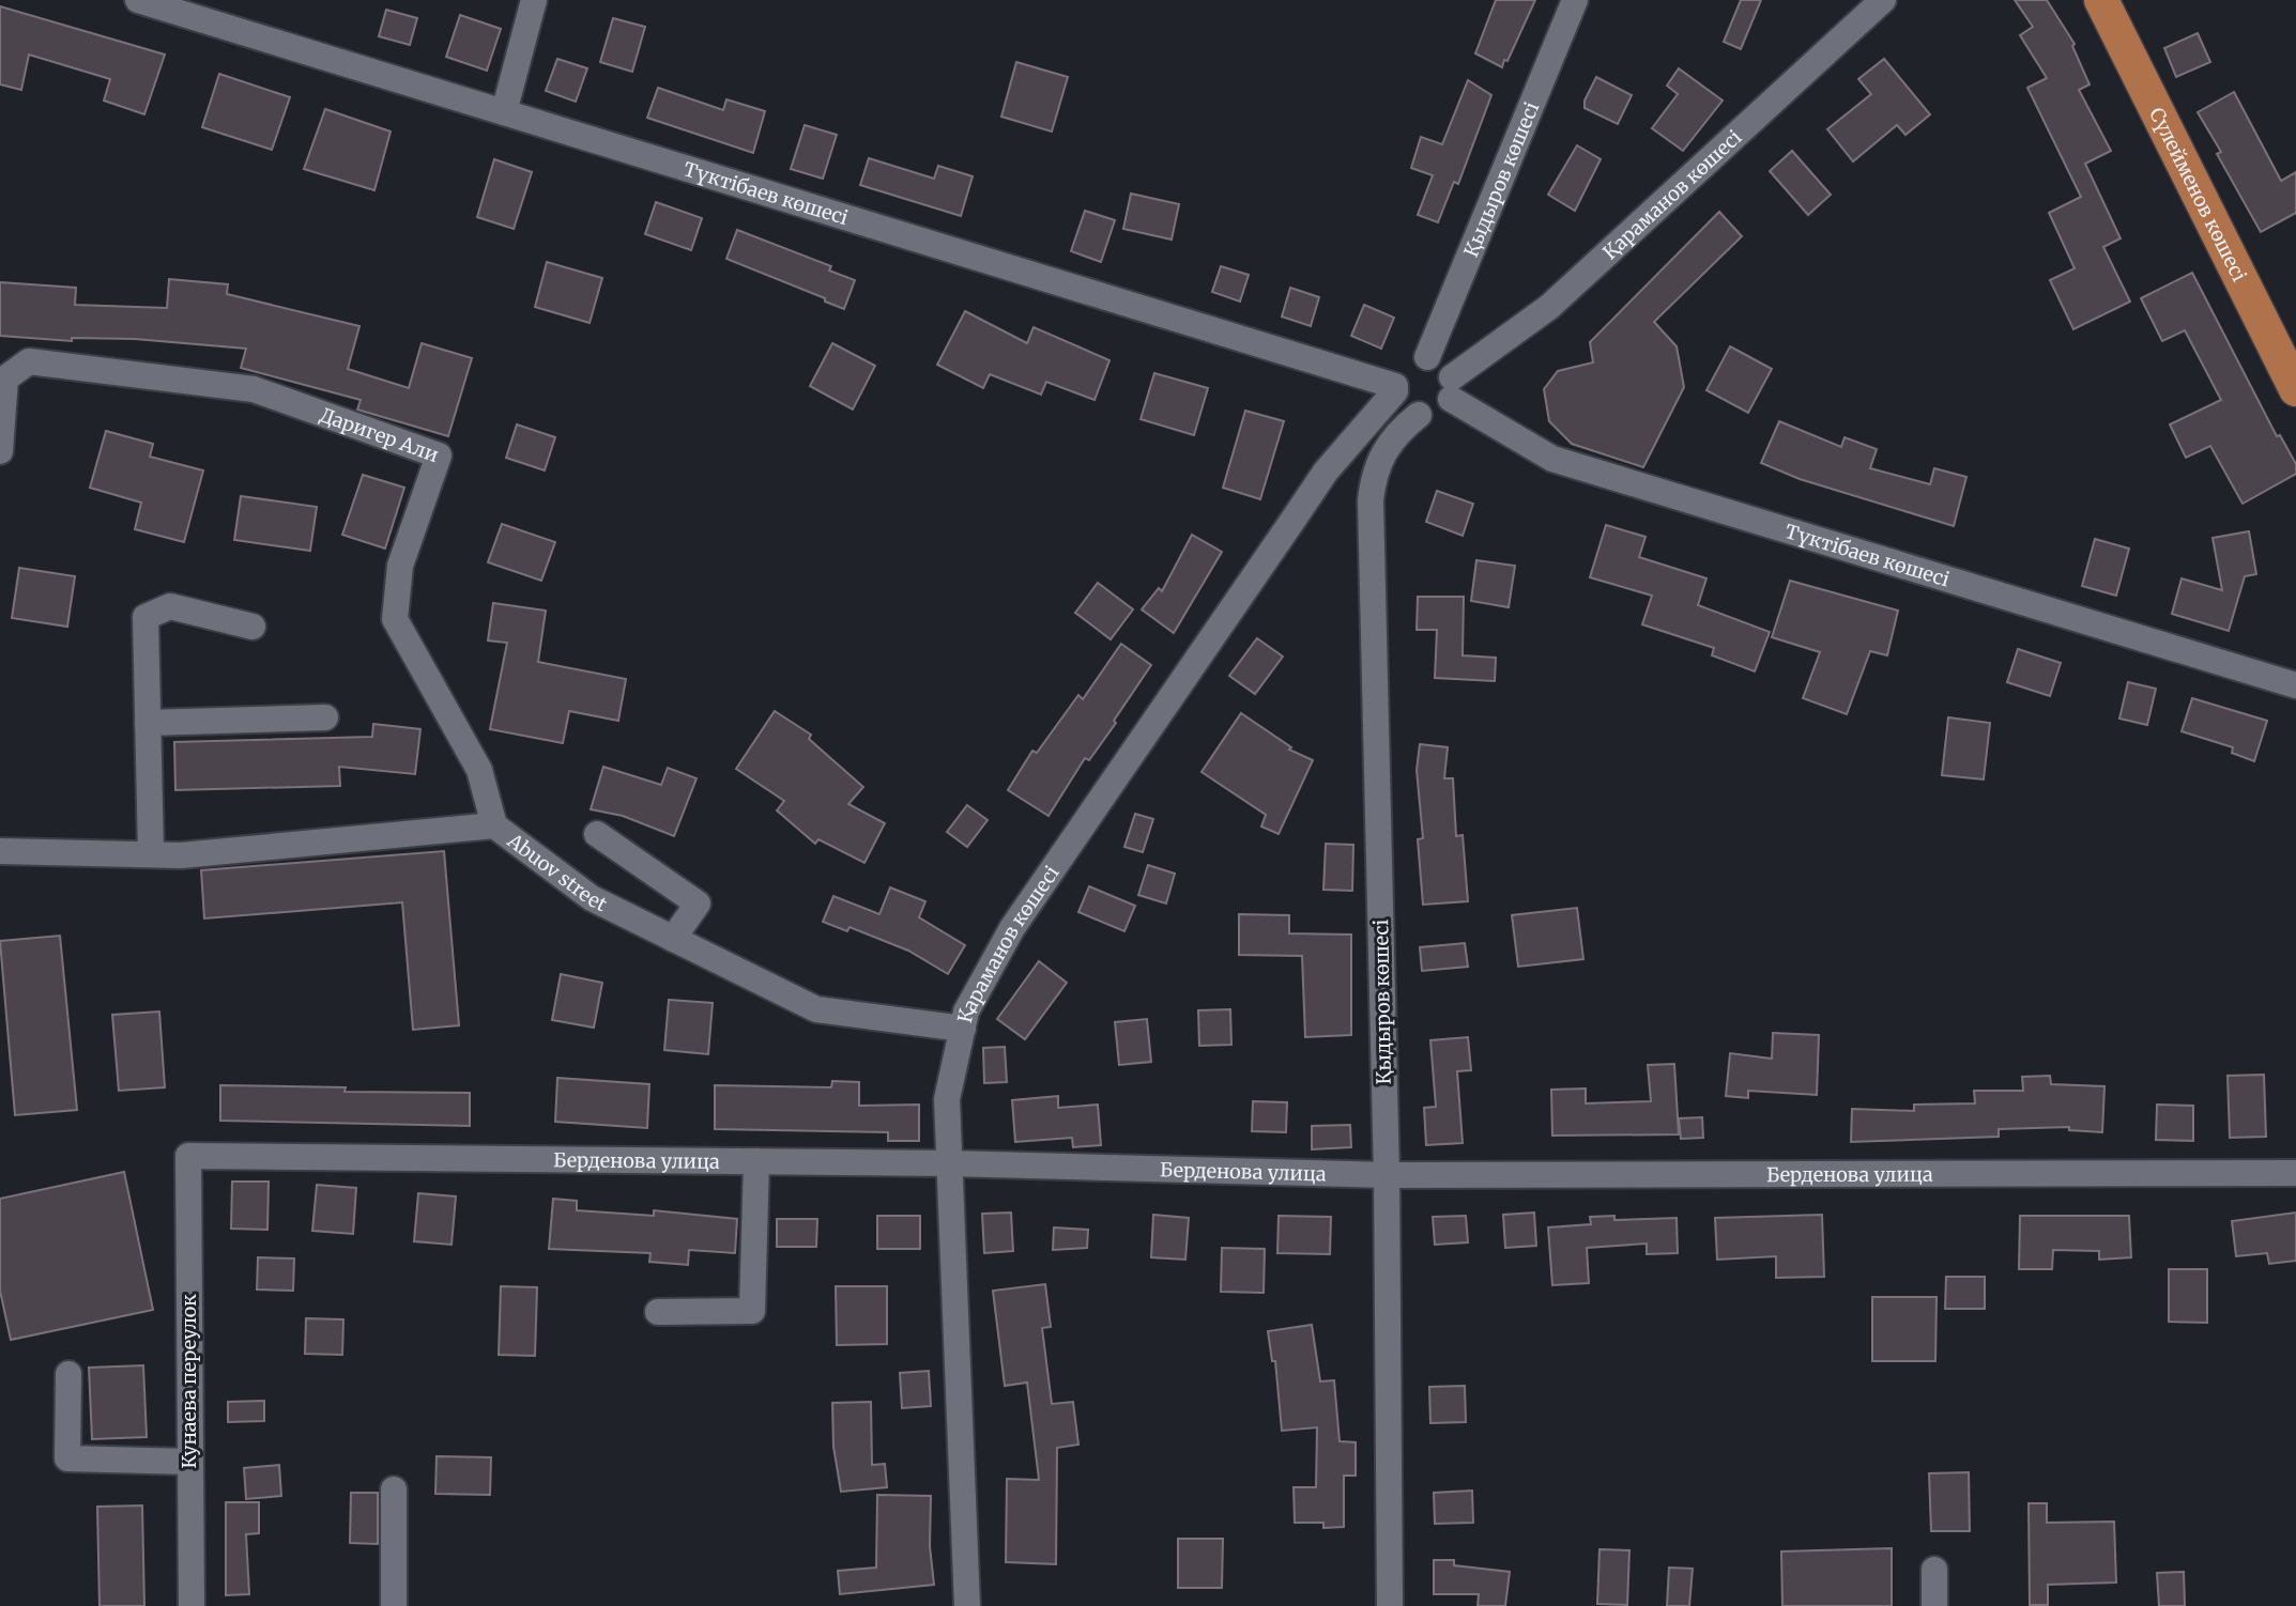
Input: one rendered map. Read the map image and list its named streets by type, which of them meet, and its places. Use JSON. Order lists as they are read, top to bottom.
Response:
{
  "streets": {
    "main road": ["Сүлейменов көшесі"],
    "street": [
      "Қыдыров көшесі",
      "Түктібаев көшесі",
      "Қараманов көшесі",
      "Даригер Али",
      "Abuov street",
      "Берденова улица",
      "Кунаева переулок"
    ]
  },
  "crossings": [
    ["Қыдыров көшесі", "Түктібаев көшесі"],
    ["Қыдыров көшесі", "Қараманов көшесі"],
    ["Қыдыров көшесі", "Берденова улица"],
    ["Түктібаев көшесі", "Қараманов көшесі"],
    ["Қараманов көшесі", "Abuov street"],
    ["Қараманов көшесі", "Берденова улица"],
    ["Даригер Али", "Abuov street"],
    ["Берденова улица", "Кунаева переулок"]
  ]
}
